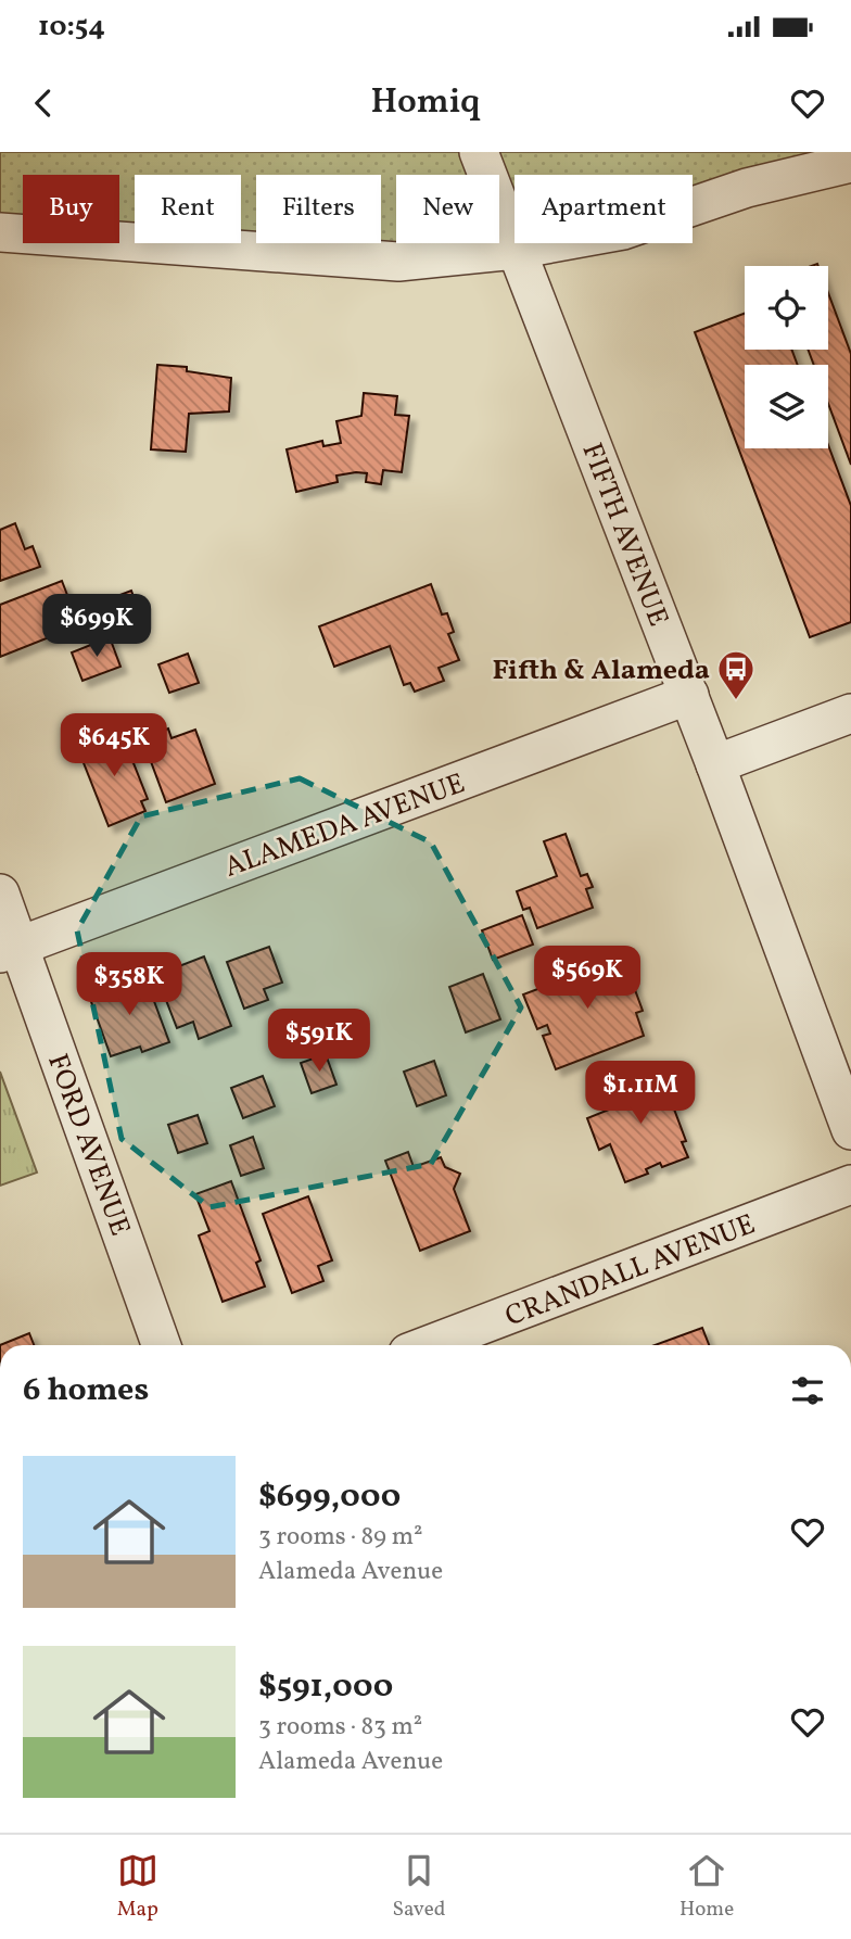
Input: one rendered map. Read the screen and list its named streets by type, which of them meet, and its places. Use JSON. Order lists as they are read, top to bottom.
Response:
{
  "streets": {
    "street": [
      "FIFTH AVENUE",
      "ALAMEDA AVENUE",
      "FORD AVENUE",
      "CRANDALL AVENUE"
    ]
  },
  "crossings": [
    ["FIFTH AVENUE", "ALAMEDA AVENUE"],
    ["ALAMEDA AVENUE", "FORD AVENUE"]
  ],
  "places": {
    "bus stop": ["Fifth & Alameda"]
  },
  "page": {
    "status": "10:54",
    "header": "Homiq",
    "chip": [
      "Buy",
      "Rent",
      "Filters",
      "New",
      "Apartment"
    ],
    "price": [
      "$699K",
      "$645K",
      "$569K",
      "$358K",
      "$591K",
      "$1.11M"
    ],
    "heading": "6 homes",
    "list": [
      {
        "name": "$699,000",
        "note": "3 rooms · 89 m² · Alameda Avenue"
      },
      {
        "name": "$591,000",
        "note": "3 rooms · 83 m² · Alameda Avenue"
      }
    ],
    "tabs": ["Map", "Saved", "Home"]
  }
}
